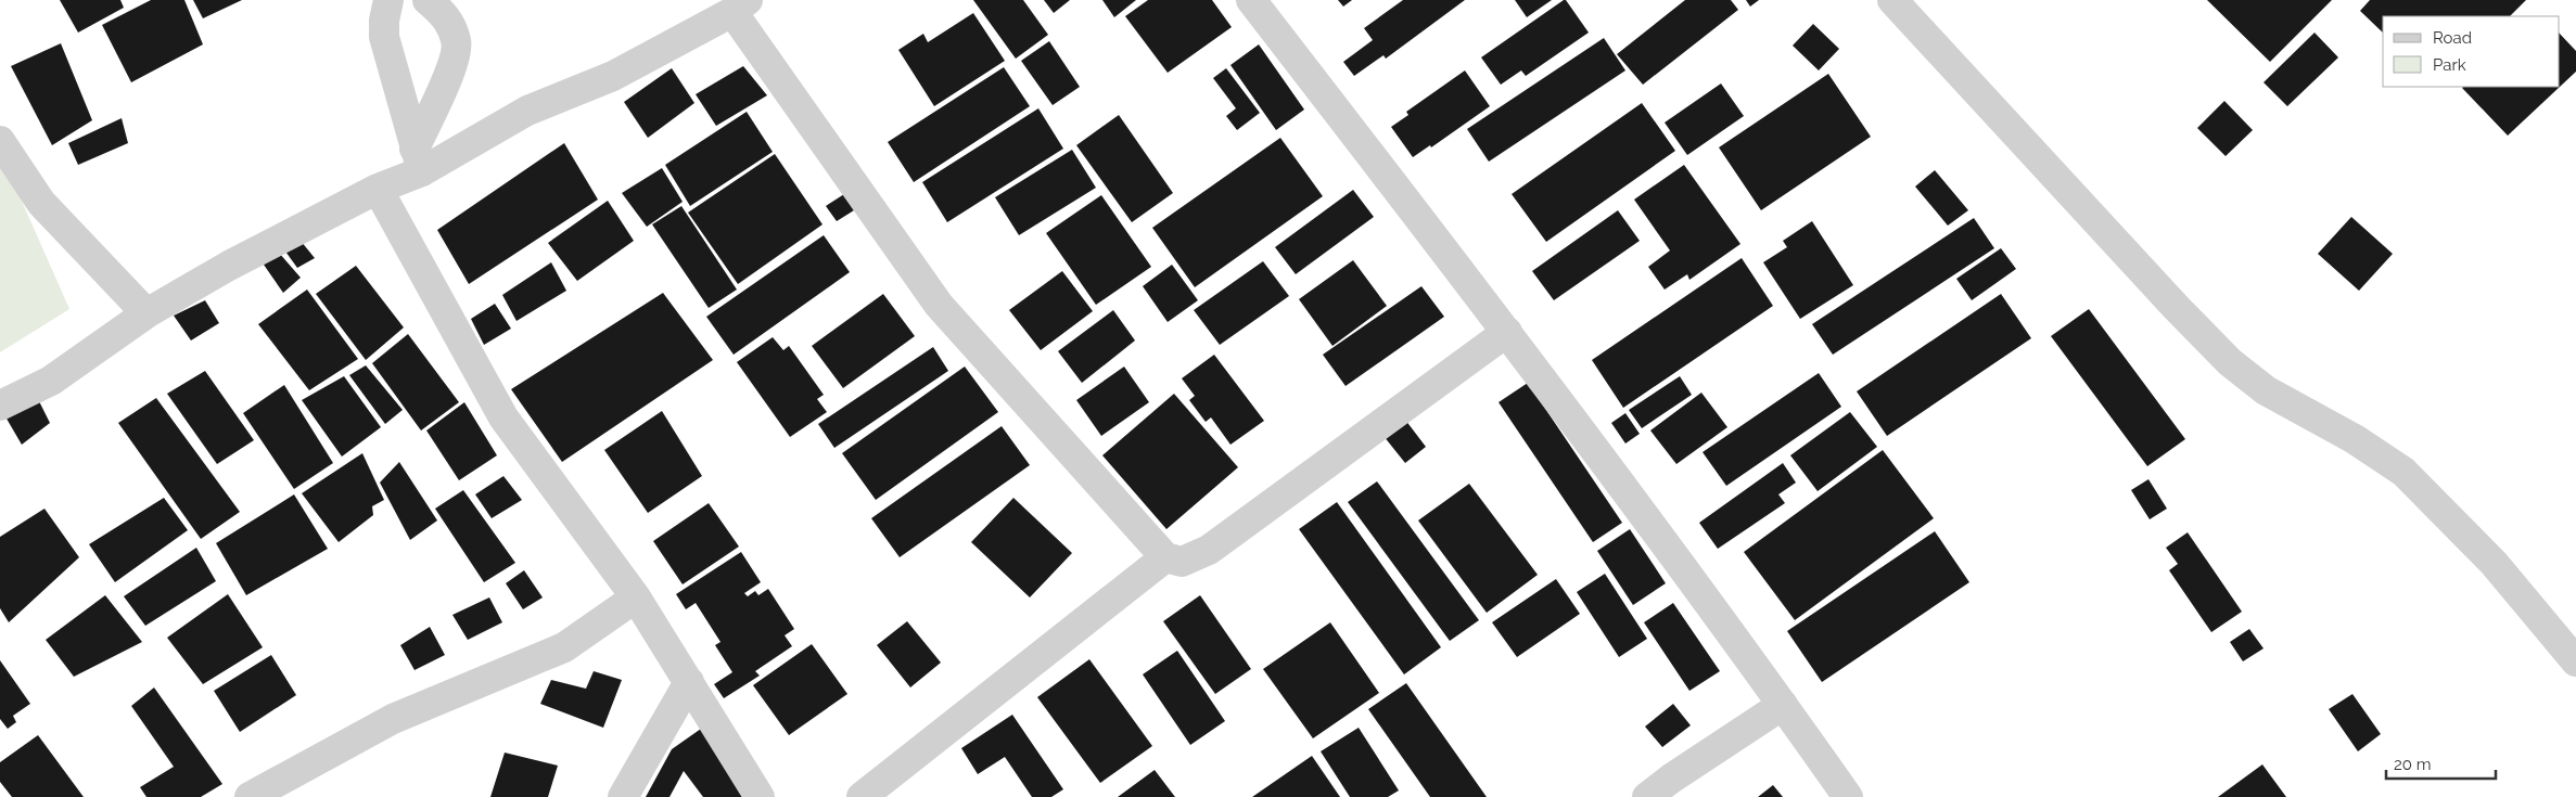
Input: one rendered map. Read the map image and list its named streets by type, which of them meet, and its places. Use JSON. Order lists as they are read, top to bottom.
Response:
{
  "legend": ["Road", "Park"],
  "scale_bar": "20 m"
}
